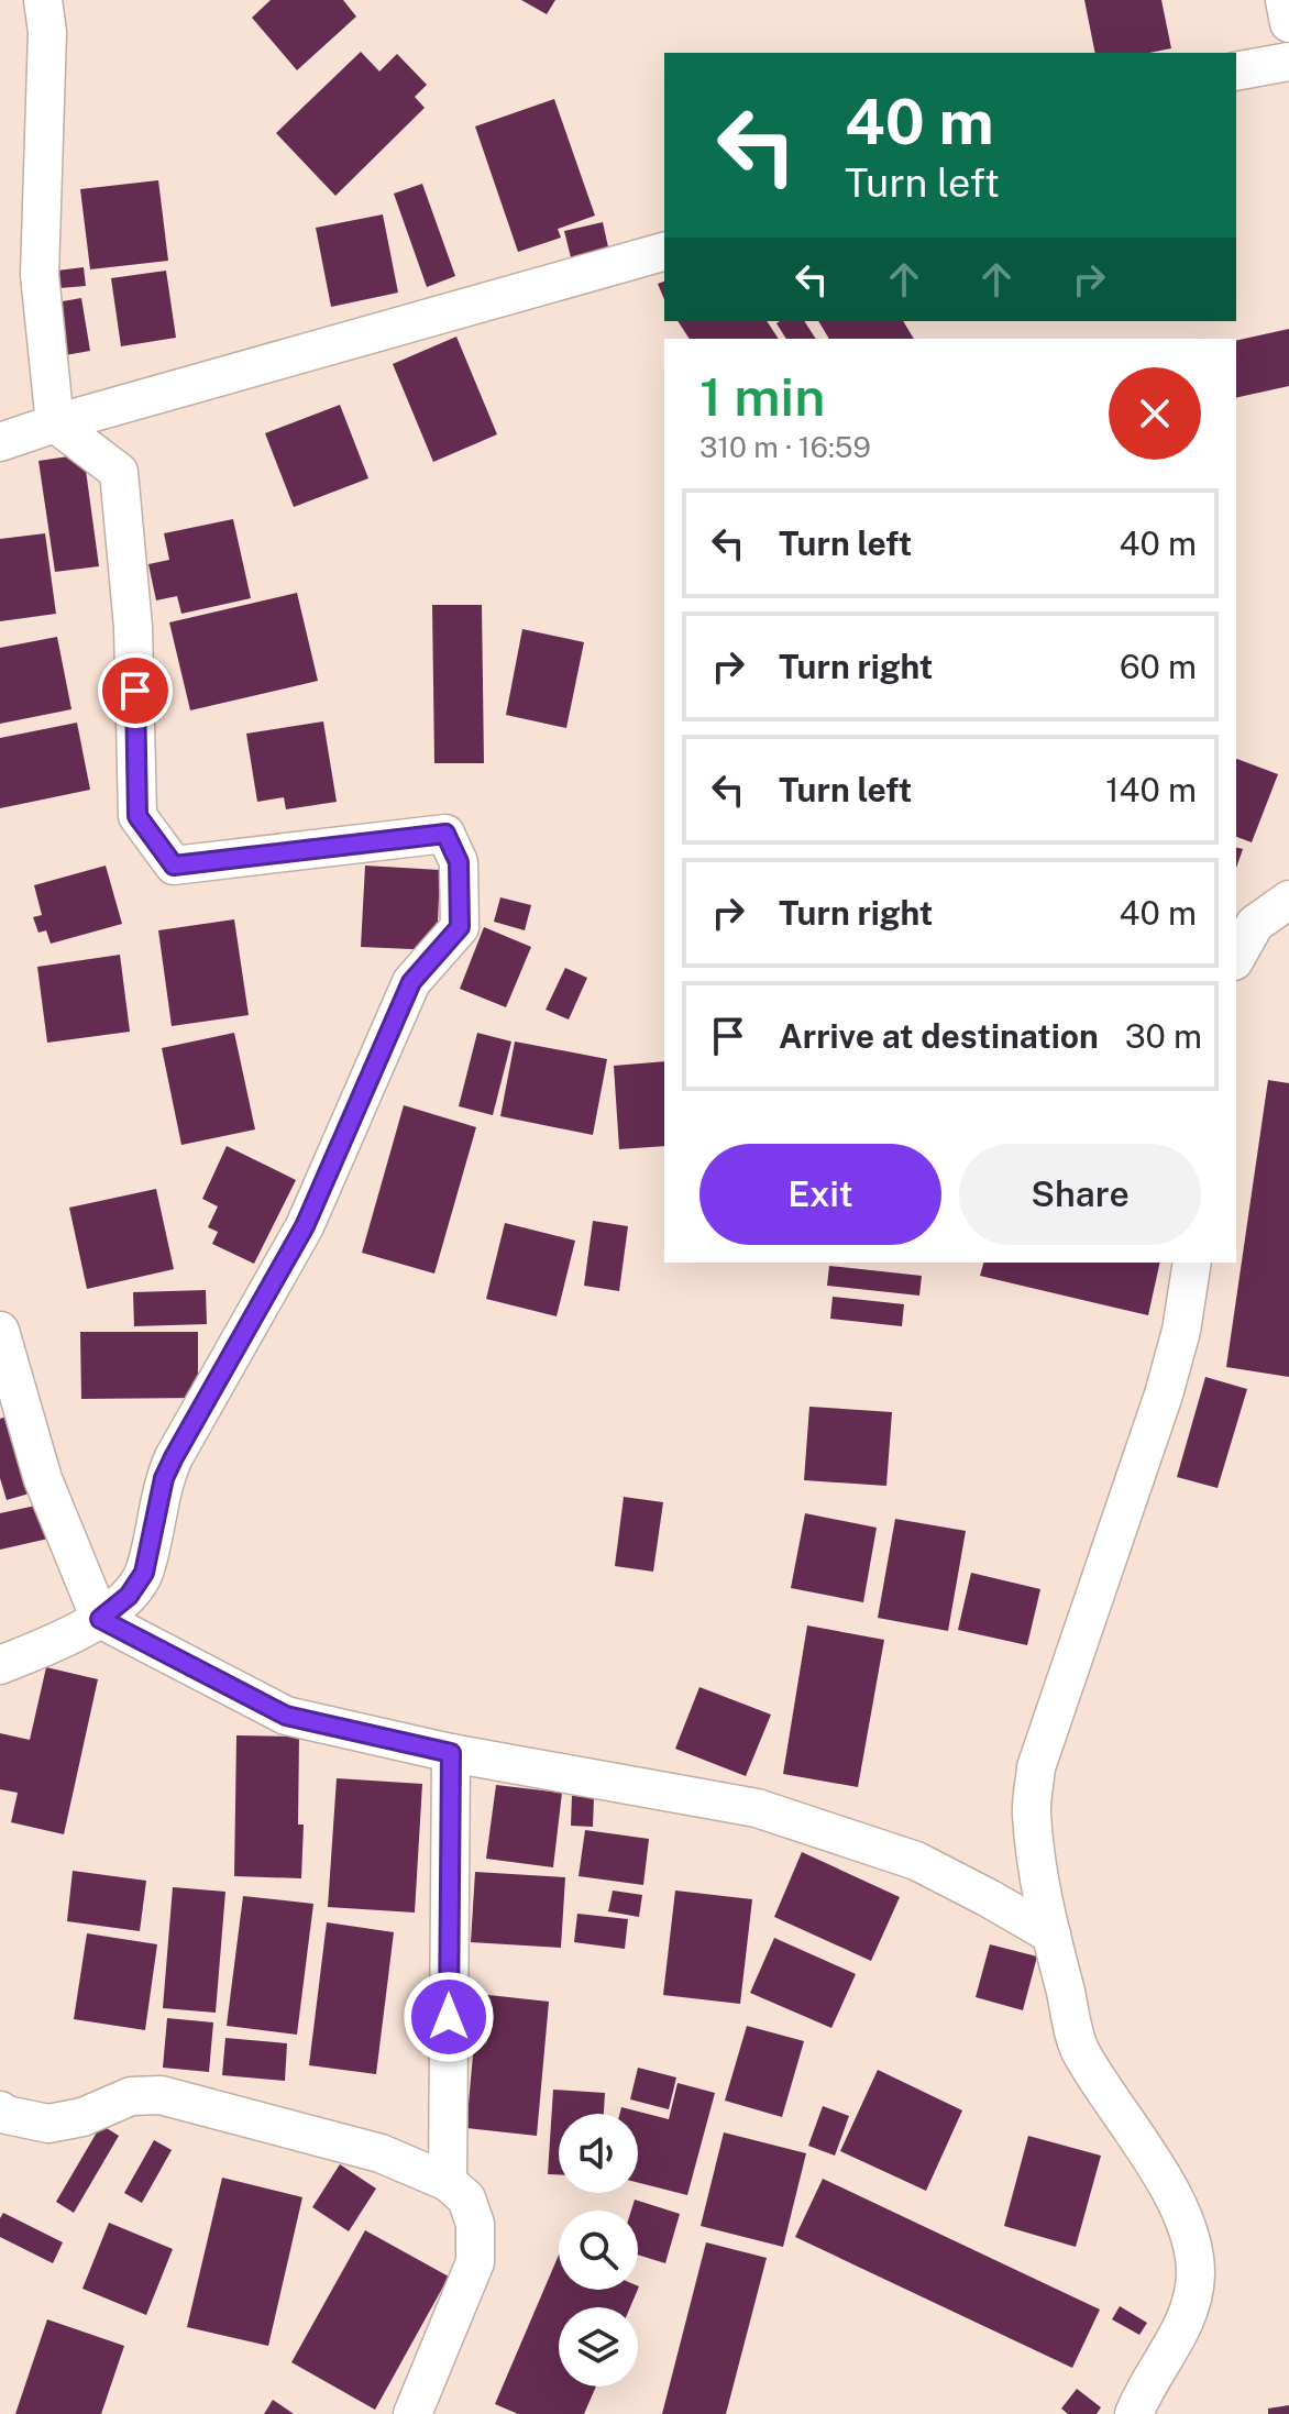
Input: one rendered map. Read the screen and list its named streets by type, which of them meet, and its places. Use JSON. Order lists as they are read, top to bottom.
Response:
{
  "page": {
    "turn": ["40 m", "Turn left"],
    "heading": ["1 min", "310 m · 16:59"],
    "list": [
      {
        "name": "Turn left",
        "value": "40 m"
      },
      {
        "name": "Turn right",
        "value": "60 m"
      },
      {
        "name": "Turn left",
        "value": "140 m"
      },
      {
        "name": "Turn right",
        "value": "40 m"
      },
      {
        "name": "Arrive at destination",
        "value": "30 m"
      }
    ],
    "buttons": ["Exit", "Share"]
  }
}
